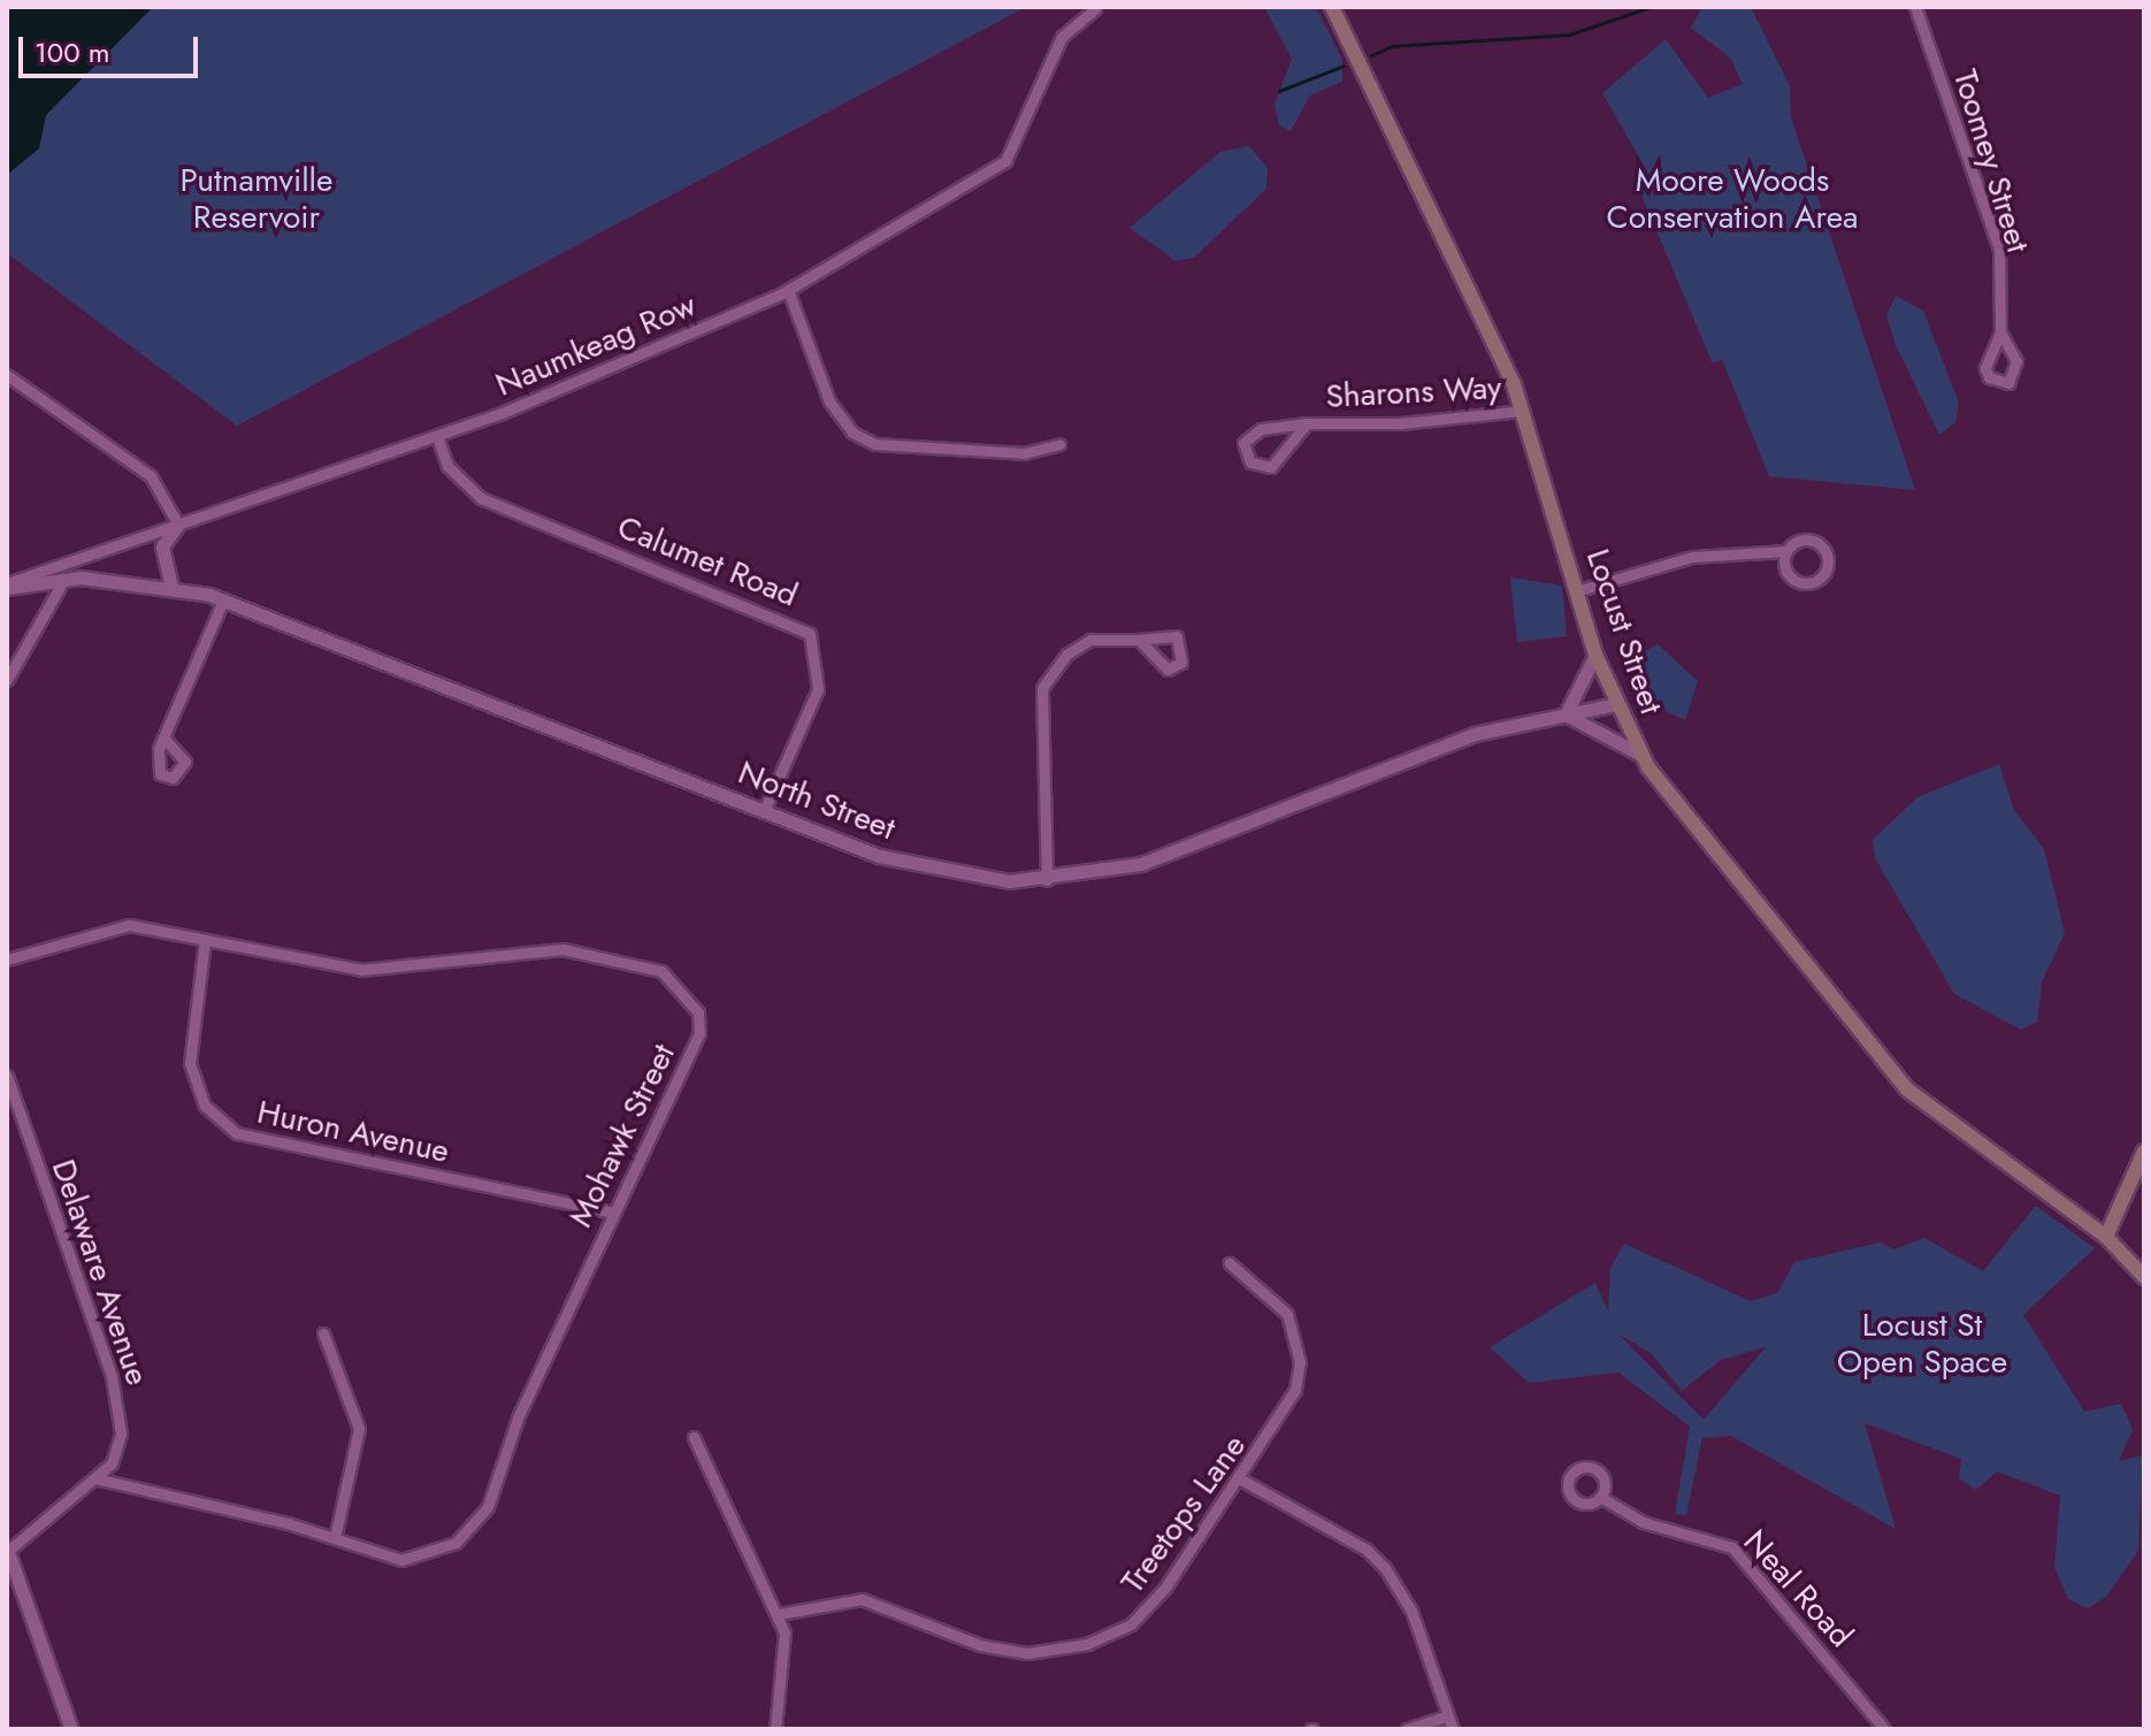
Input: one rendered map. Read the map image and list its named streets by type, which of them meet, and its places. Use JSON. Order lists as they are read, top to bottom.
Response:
{
  "streets": {
    "main road": ["Locust Street"],
    "street": [
      "Toomey Street",
      "Naumkeag Row",
      "Sharons Way",
      "Calumet Road",
      "North Street",
      "Huron Avenue",
      "Mohawk Street",
      "Delaware Avenue",
      "Treetops Lane",
      "Neal Road"
    ]
  },
  "crossings": [
    ["Naumkeag Row", "Calumet Road"],
    ["Naumkeag Row", "North Street"],
    ["Sharons Way", "Locust Street"],
    ["Calumet Road", "North Street"],
    ["Locust Street", "North Street"],
    ["Huron Avenue", "Mohawk Street"],
    ["Mohawk Street", "Delaware Avenue"]
  ],
  "parks": ["Putnamville Reservoir", "Moore Woods Conservation Area", "Locust St Open Space"],
  "scale_bar": "100 m"
}
